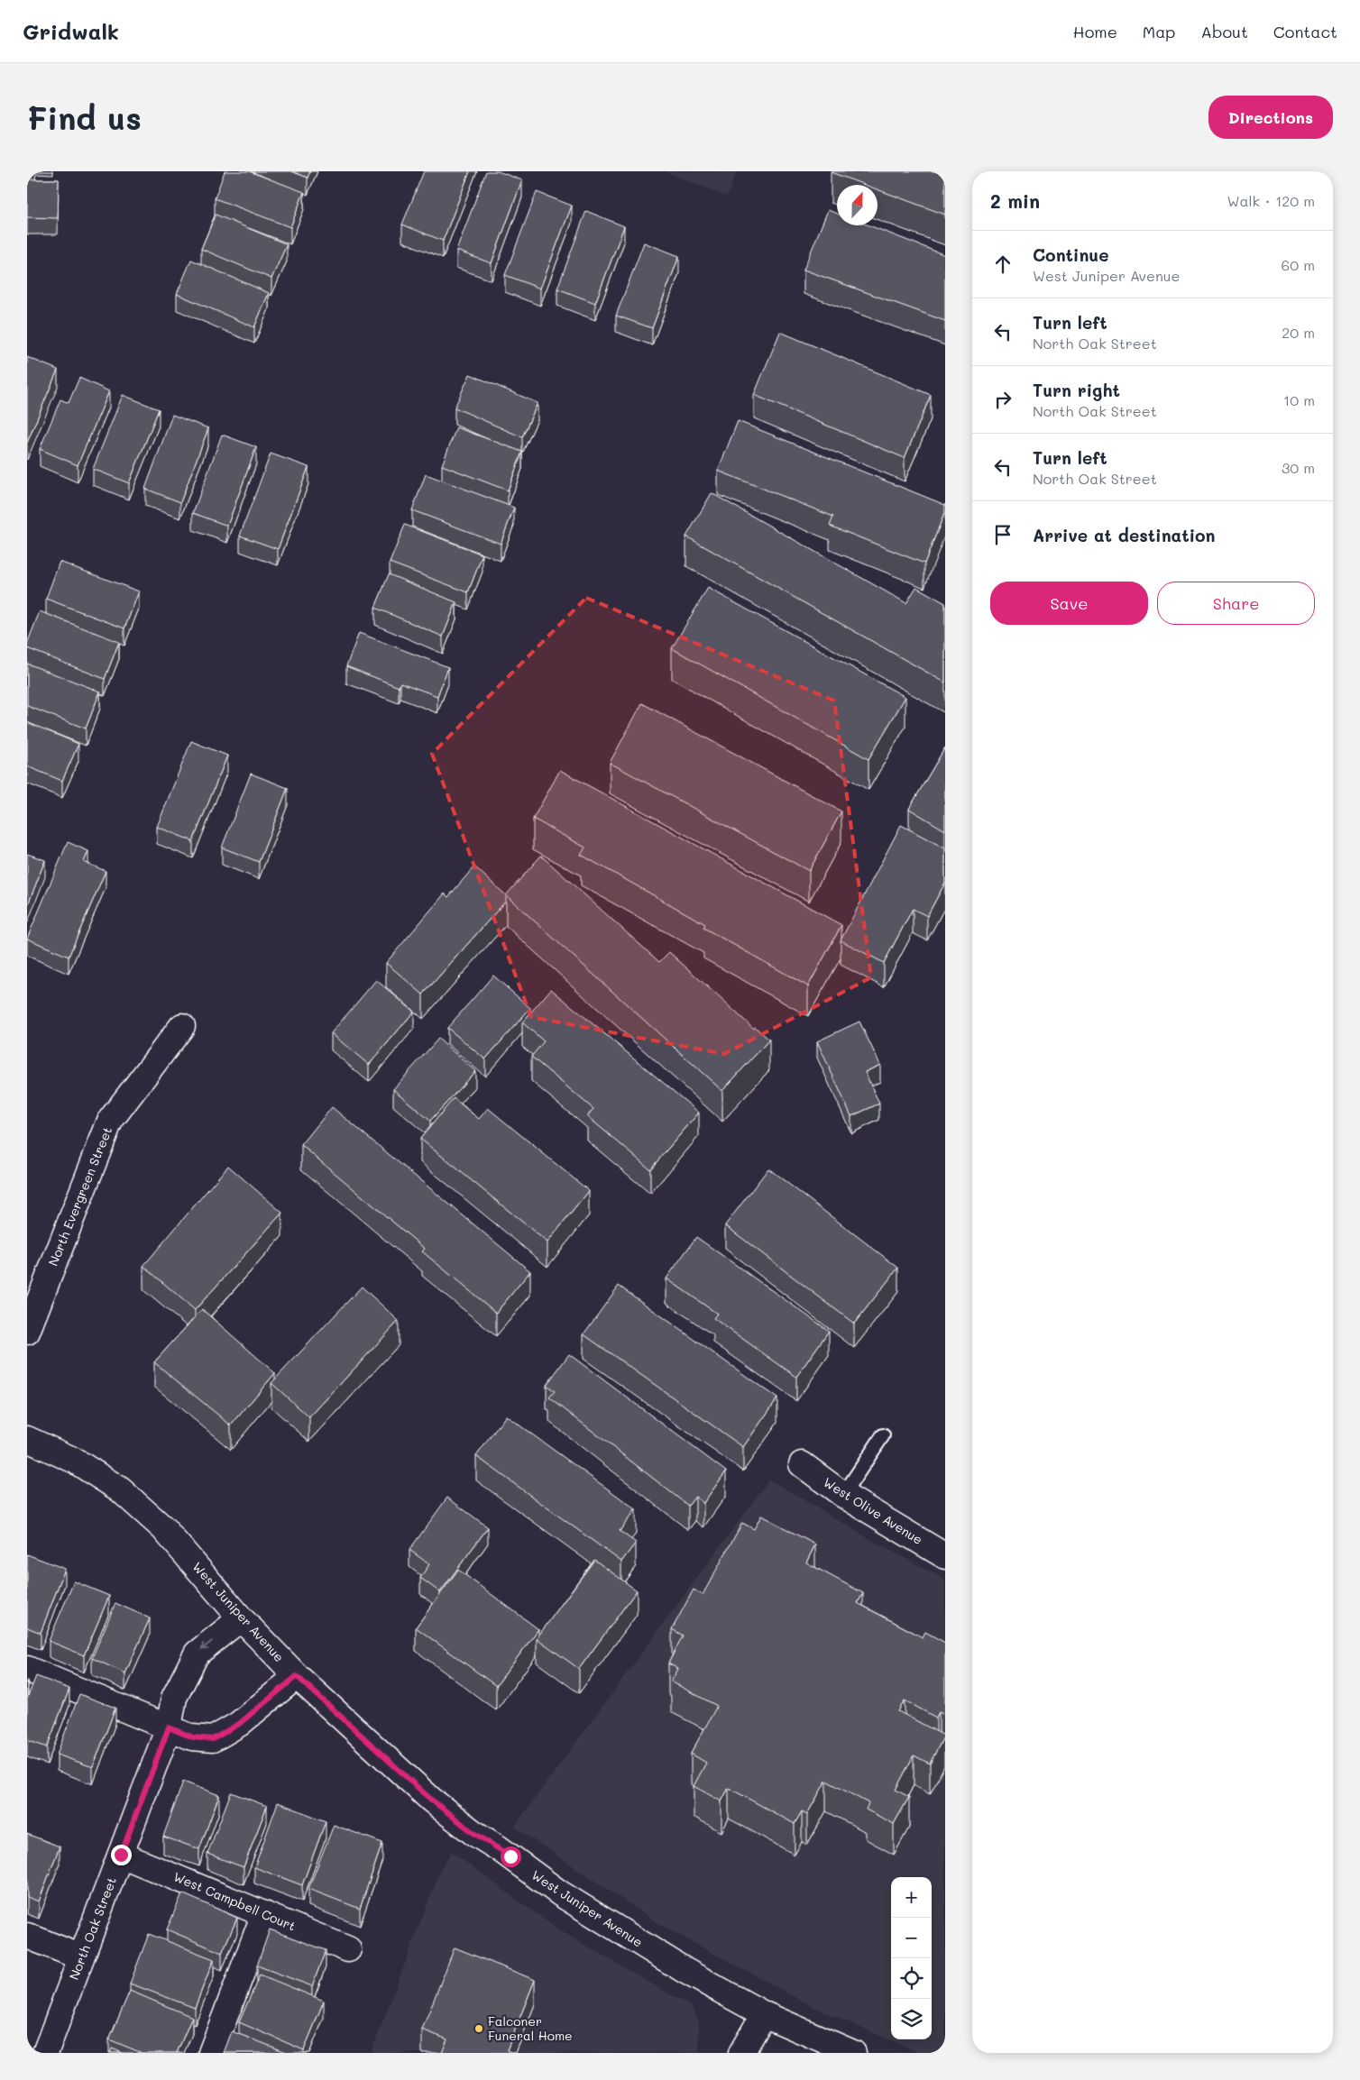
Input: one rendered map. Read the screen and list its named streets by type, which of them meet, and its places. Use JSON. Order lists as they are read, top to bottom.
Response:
{
  "streets": {
    "street": [
      "North Evergreen Street",
      "West Olive Avenue",
      "West Juniper Avenue",
      "West Campbell Court",
      "North Oak Street"
    ]
  },
  "crossings": [
    ["West Juniper Avenue", "North Oak Street"],
    ["West Campbell Court", "North Oak Street"]
  ],
  "places": ["Falconer Funeral Home"],
  "north": "top",
  "page": {
    "header": "Gridwalk",
    "nav": [
      "Home",
      "Map",
      "About",
      "Contact"
    ],
    "buttons": [
      "Directions",
      ["Save", "Share"]
    ],
    "title": "Find us",
    "heading": ["2 min", "Walk · 120 m"],
    "list": [
      ["Continue", "West Juniper Avenue", "60 m"],
      ["Turn left", "North Oak Street", "20 m"],
      ["Turn right", "North Oak Street", "10 m"],
      ["Turn left", "North Oak Street", "30 m"],
      "Arrive at destination"
    ],
    "map_buttons": ["+", "−"]
  }
}
